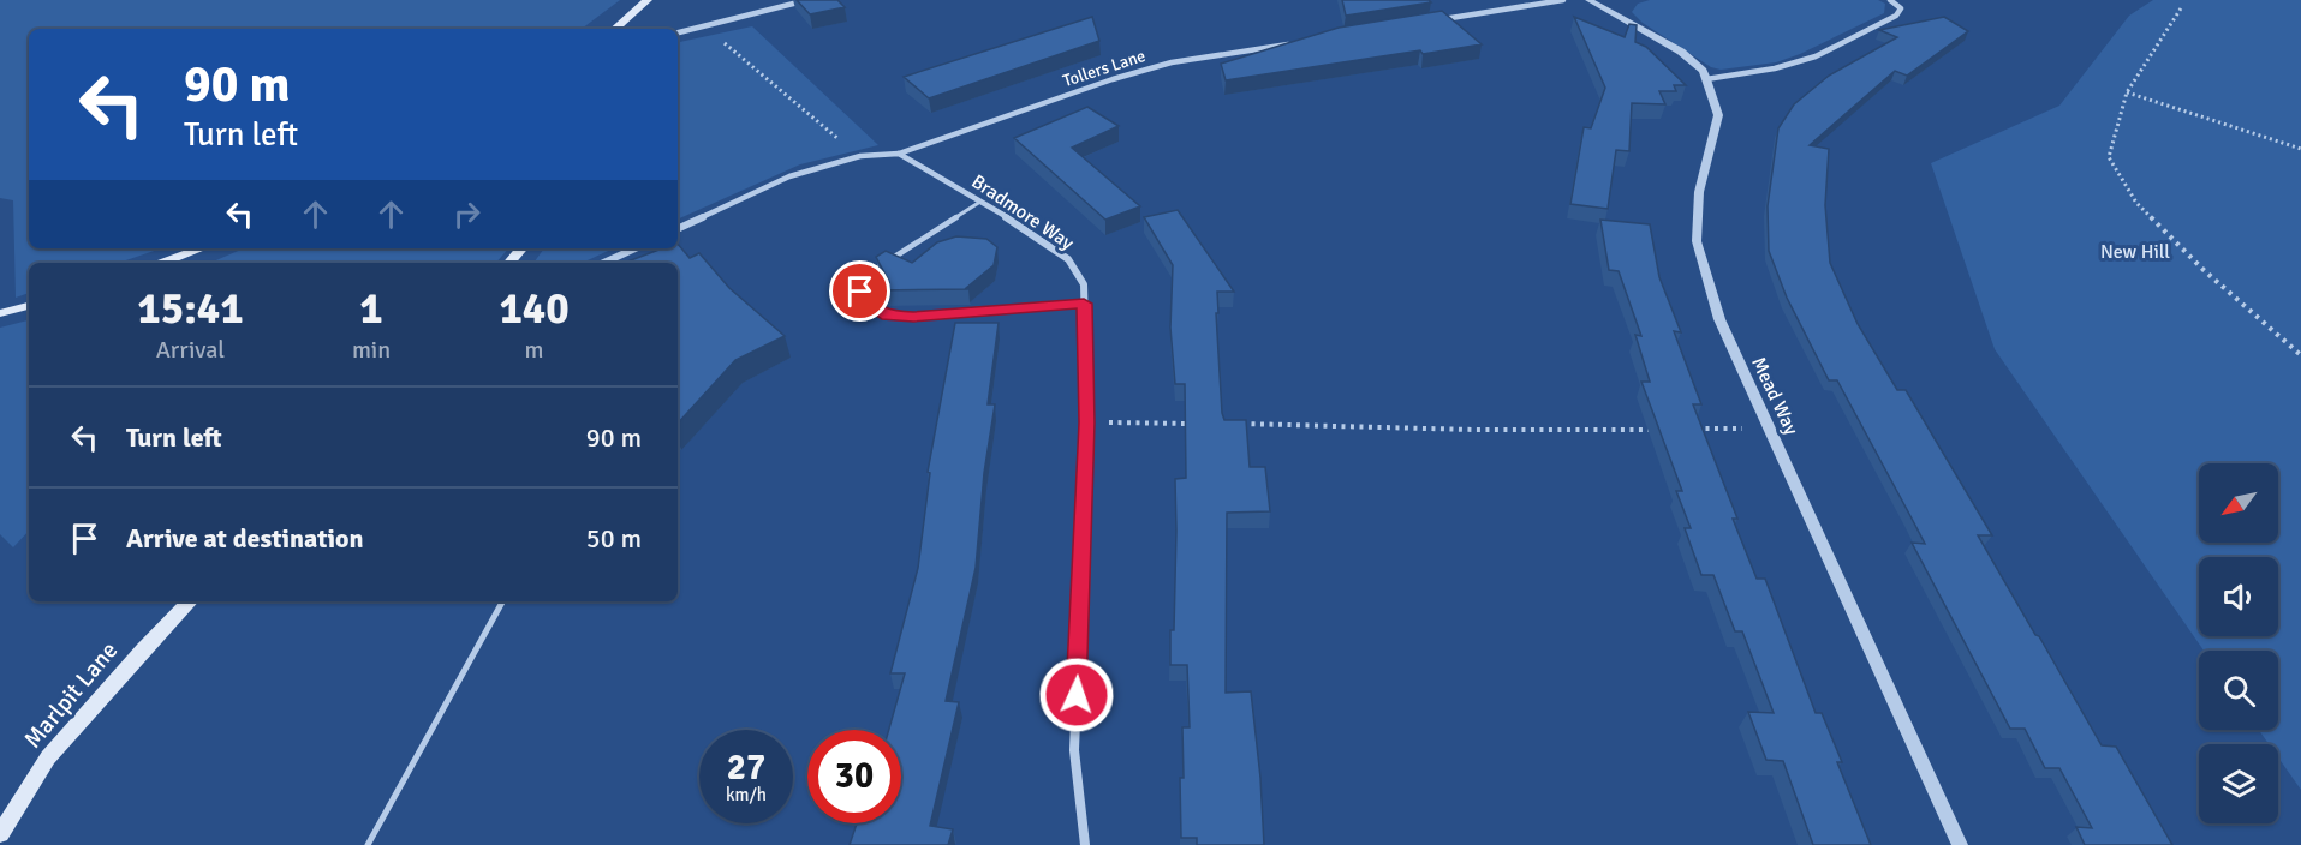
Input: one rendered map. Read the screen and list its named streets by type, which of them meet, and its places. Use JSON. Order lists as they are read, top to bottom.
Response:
{
  "streets": {
    "main road": ["Marlpit Lane"],
    "street": ["Tollers Lane", "Bradmore Way", "Mead Way"]
  },
  "crossings": [
    ["Tollers Lane", "Bradmore Way"]
  ],
  "parks": ["New Hill"],
  "north": "bottom left",
  "page": {
    "turn": ["90 m", "Turn left"],
    "eta": [
      "15:41",
      "Arrival",
      "1",
      "min",
      "140",
      "m"
    ],
    "list": [
      {
        "name": "Turn left",
        "value": "90 m"
      },
      {
        "name": "Arrive at destination",
        "value": "50 m"
      }
    ],
    "speed": "27 km/h",
    "limit": "30"
  }
}
